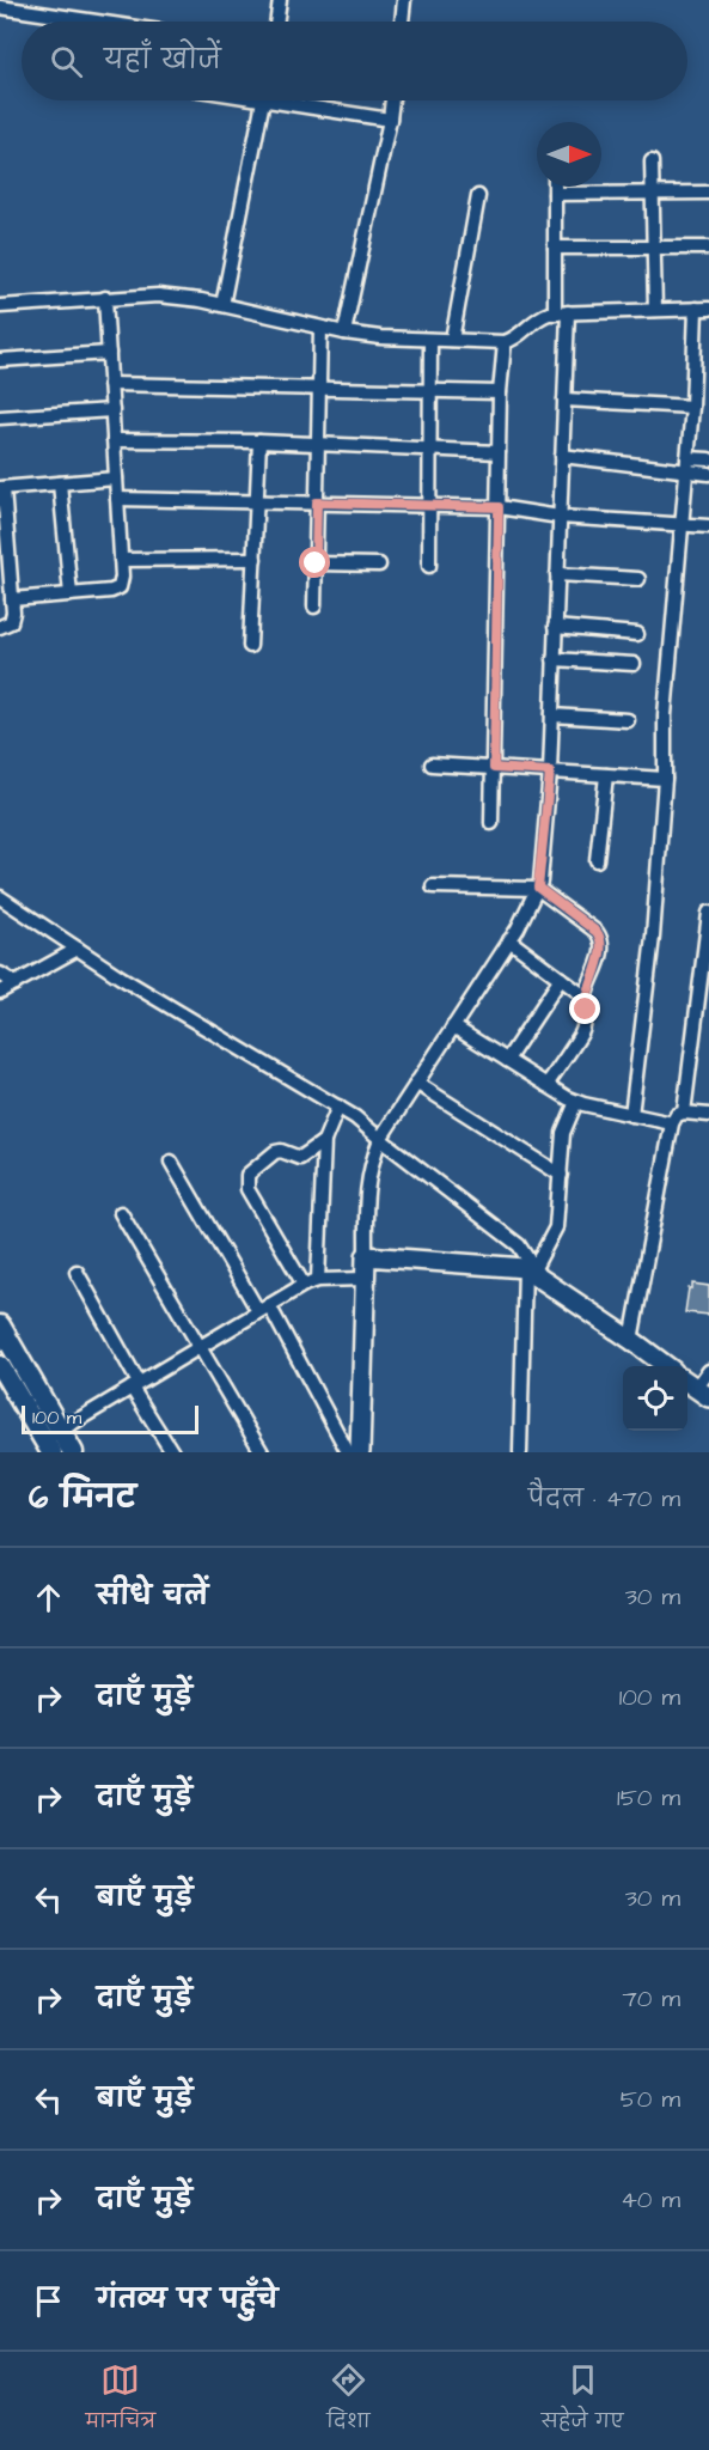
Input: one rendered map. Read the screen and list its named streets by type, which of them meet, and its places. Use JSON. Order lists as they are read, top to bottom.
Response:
{
  "scale_bar": "100 m",
  "north": "right",
  "page": {
    "search": "यहाँ खोजें",
    "scale": "100 m",
    "heading": ["6 मिनट", "पैदल · 470 m"],
    "list": [
      ["सीधे चलें", "30 m"],
      ["दाएँ मुड़ें", "100 m"],
      ["दाएँ मुड़ें", "150 m"],
      ["बाएँ मुड़ें", "30 m"],
      ["दाएँ मुड़ें", "70 m"],
      ["बाएँ मुड़ें", "50 m"],
      ["दाएँ मुड़ें", "40 m"],
      "गंतव्य पर पहुँचे"
    ],
    "nav": ["मानचित्र", "दिशा", "सहेजे गए"]
  }
}
